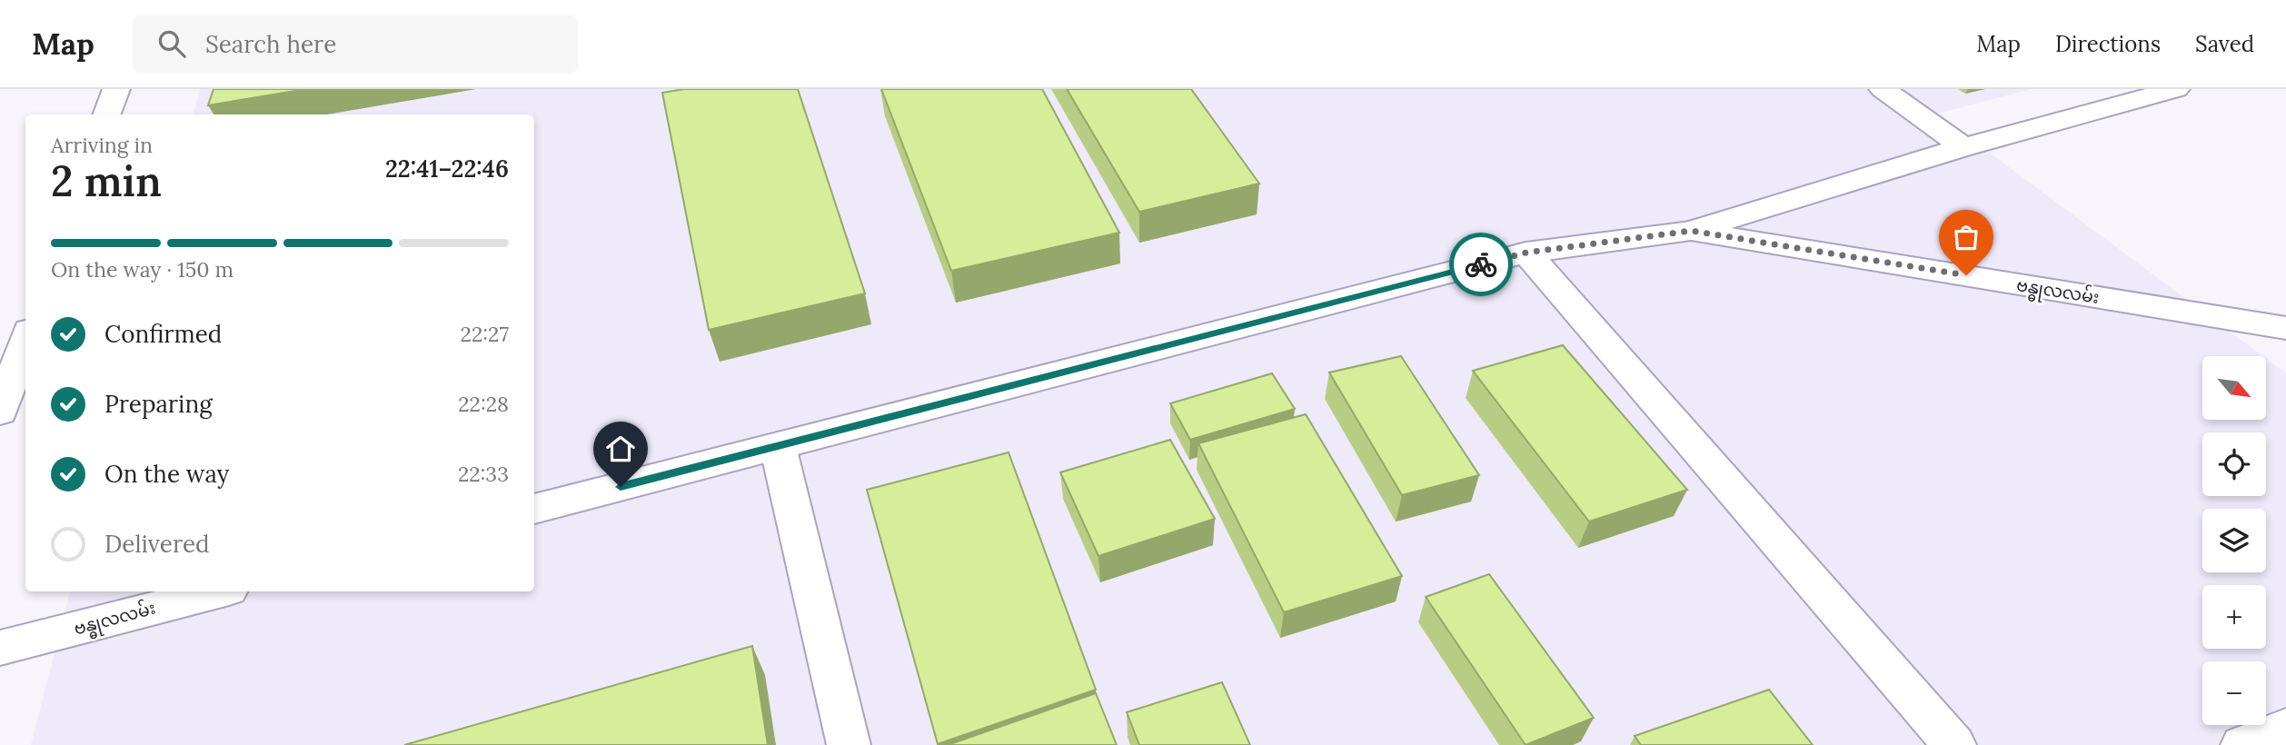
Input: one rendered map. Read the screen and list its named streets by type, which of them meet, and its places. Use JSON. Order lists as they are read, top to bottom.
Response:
{
  "streets": {
    "street": ["ဗန္ဓုလလမ်း"]
  },
  "north": "bottom right",
  "page": {
    "header": "Map",
    "search": "Search here",
    "nav": ["Map", "Directions", "Saved"],
    "heading": ["2 min", "Arriving in", "22:41–22:46"],
    "bar": "On the way · 150 m",
    "list": [
      ["Confirmed", "22:27"],
      ["Preparing", "22:28"],
      ["On the way", "22:33"],
      "Delivered"
    ],
    "map_buttons": ["+", "−"]
  }
}
